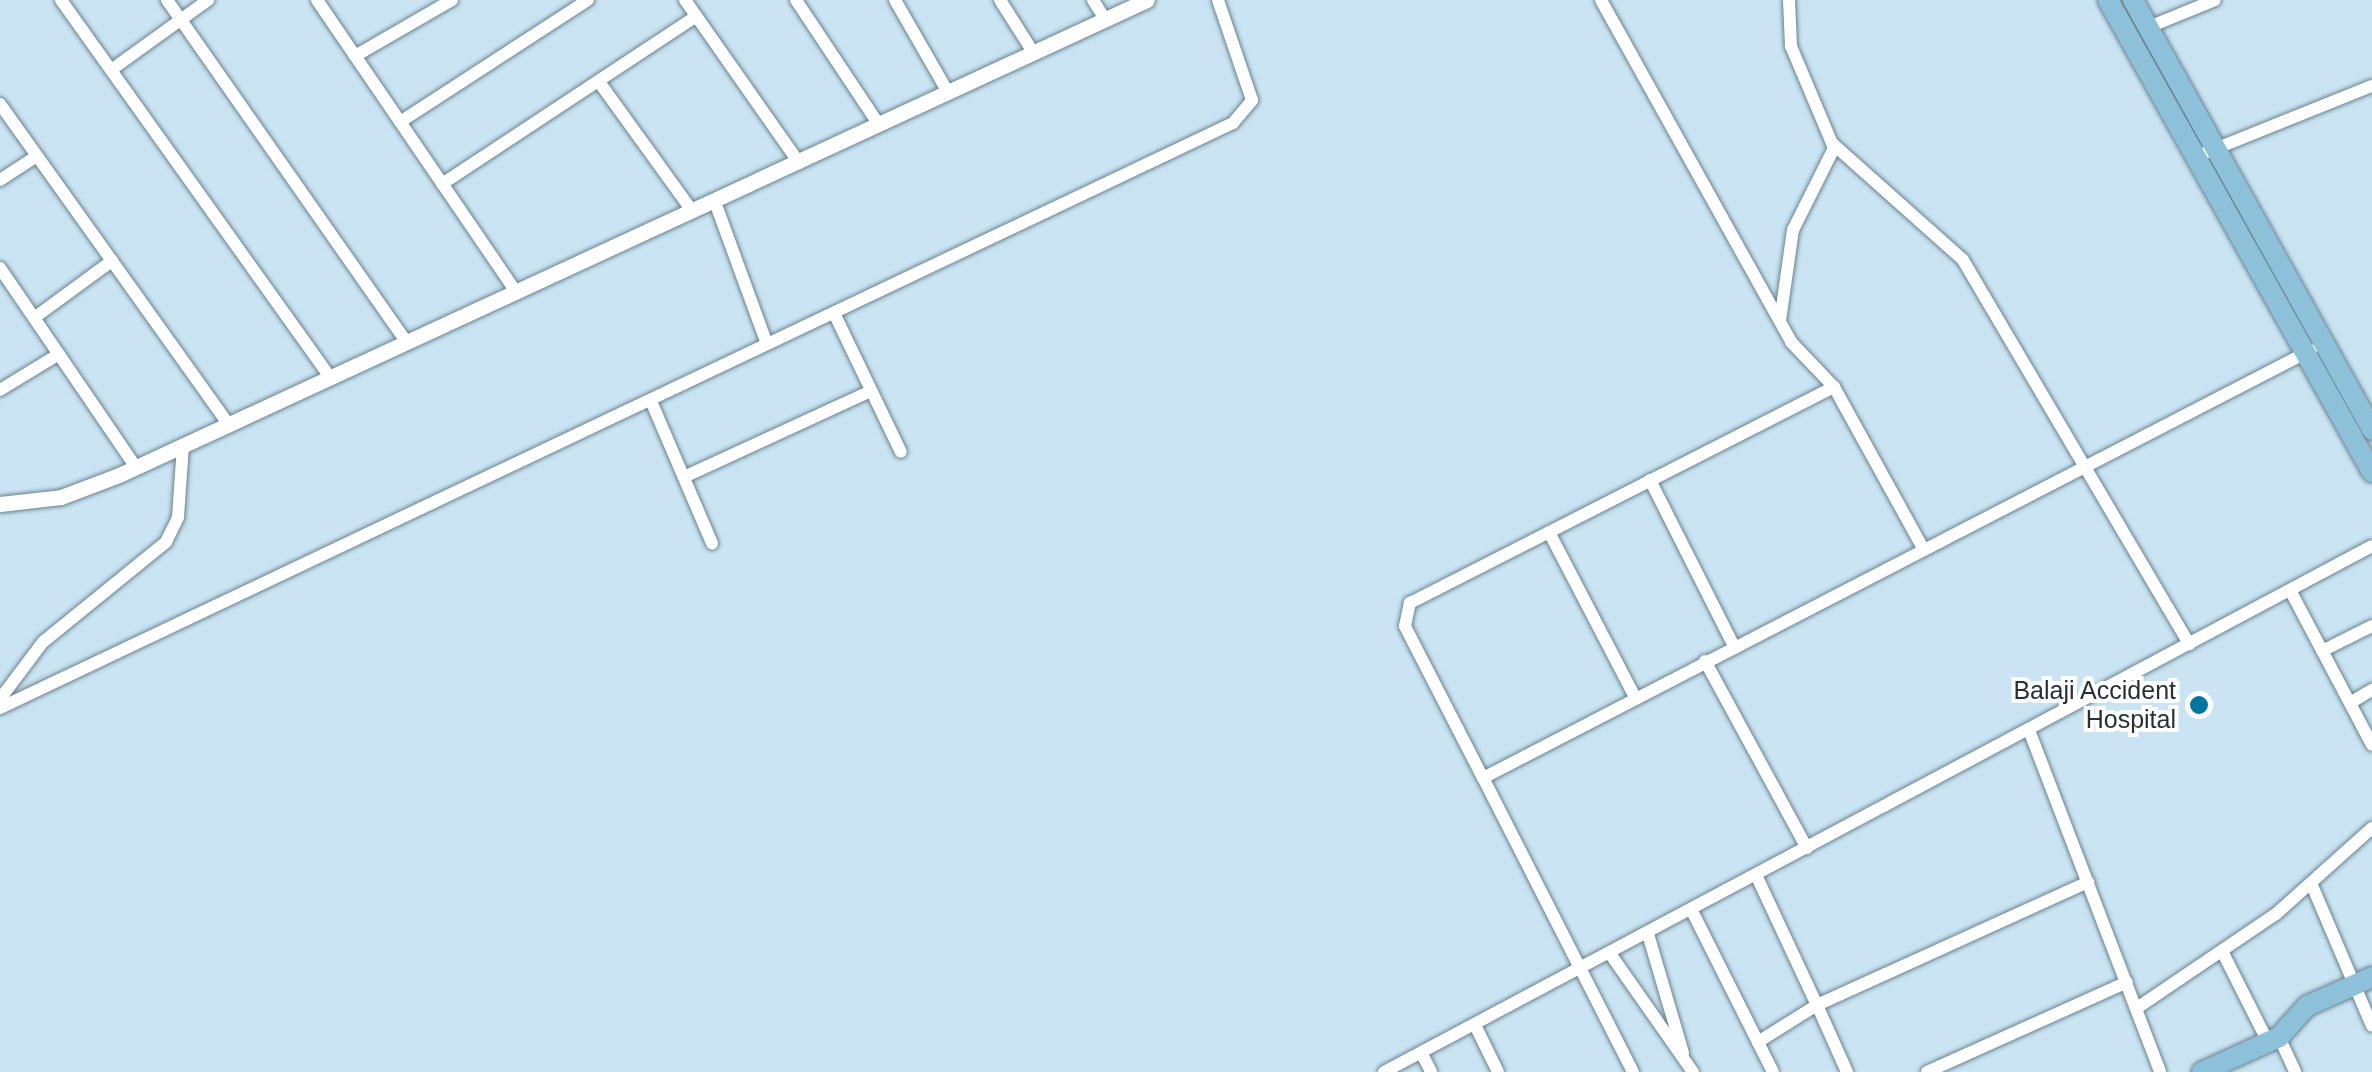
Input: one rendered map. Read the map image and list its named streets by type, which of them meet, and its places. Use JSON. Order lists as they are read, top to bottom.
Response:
{
  "places": ["Balaji Accident Hospital"]
}
